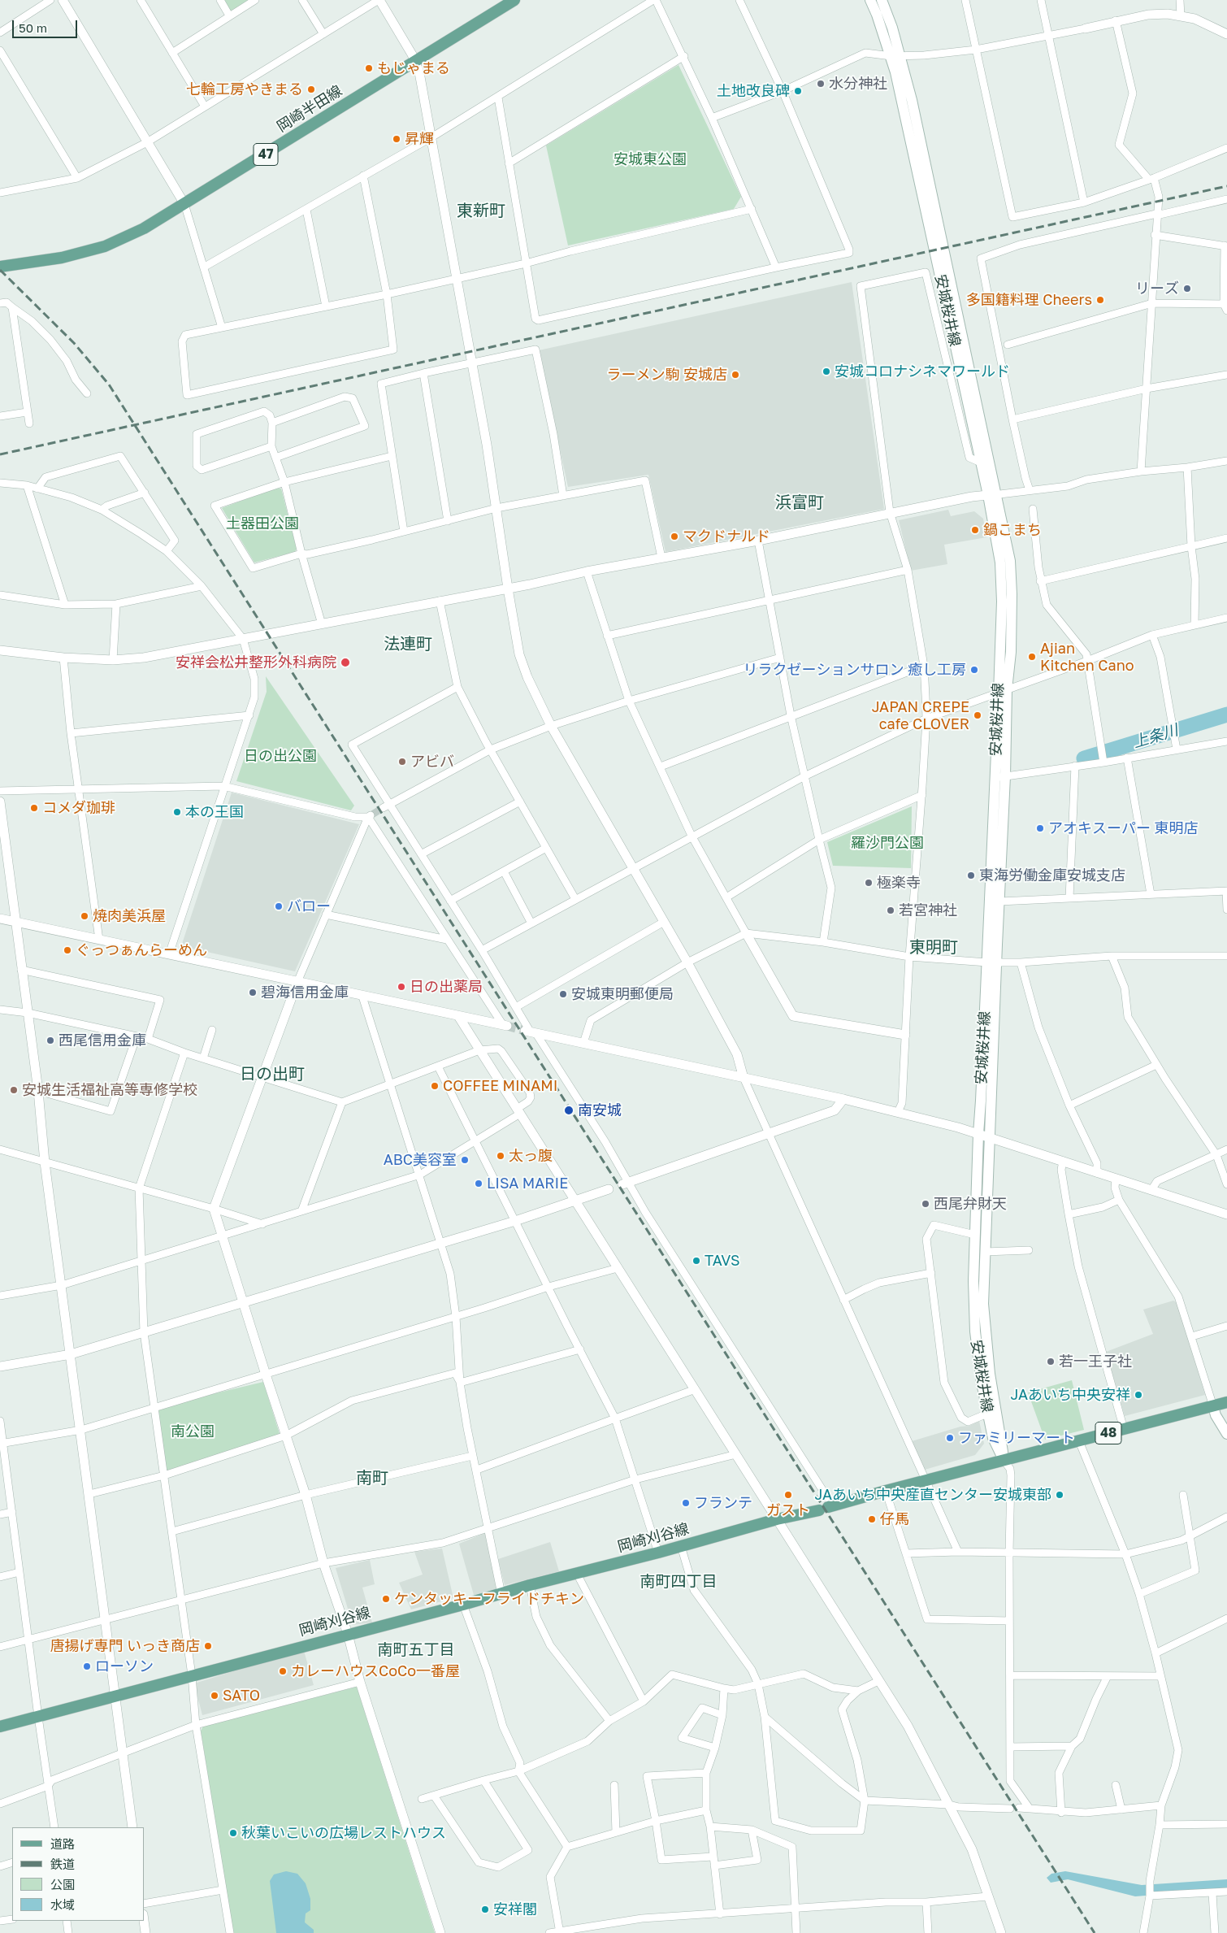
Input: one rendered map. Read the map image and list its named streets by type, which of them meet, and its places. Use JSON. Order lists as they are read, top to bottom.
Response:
{
  "streets": {
    "main road": [
      "岡崎半田線",
      "47",
      "安城桜井線",
      "48",
      "岡崎刈谷線"
    ]
  },
  "crossings": [
    ["安城桜井線", "岡崎刈谷線"]
  ],
  "districts": [
    "東新町",
    "浜富町",
    "法連町",
    "東明町",
    "日の出町",
    "南町",
    "南町四丁目",
    "南町五丁目"
  ],
  "water": ["上条川"],
  "parks": [
    "安城東公園",
    "土器田公園",
    "日の出公園",
    "羅沙門公園",
    "南公園"
  ],
  "places": [
    "もじゃまる",
    "水分神社",
    "七輪工房やきまる",
    "土地改良碑",
    "昇輝",
    "リーズ",
    "多国籍料理 Cheers",
    "安城コロナシネマワールド",
    "ラーメン駒 安城店",
    "鍋こまち",
    "マクドナルド",
    "Ajian Kitchen Cano",
    "安祥会松井整形外科病院",
    "リラクゼーションサロン 癒し工房",
    "JAPAN CREPE cafe CLOVER",
    "アビバ",
    "コメダ珈琲",
    "本の王国",
    "アオキスーパー 東明店",
    "東海労働金庫安城支店",
    "極楽寺",
    "バロー",
    "若宮神社",
    "焼肉美浜屋",
    "ぐっつぁんらーめん",
    "日の出薬局",
    "碧海信用金庫",
    "安城東明郵便局",
    "西尾信用金庫",
    "COFFEE MINAMI",
    "安城生活福祉高等専修学校",
    "南安城",
    "太っ腹",
    "ABC美容室",
    "LISA MARIE",
    "西尾弁財天",
    "TAVS",
    "若一王子社",
    "JAあいち中央安祥",
    "ファミリーマート",
    "ガスト",
    "JAあいち中央産直センター安城東部",
    "フランテ",
    "仔馬",
    "ケンタッキーフライドチキン",
    "唐揚げ専門 いっき商店",
    "ローソン",
    "カレーハウスCoCo一番屋",
    "SATO",
    "秋葉いこいの広場レストハウス",
    "安祥閣"
  ],
  "legend": [
    "道路",
    "鉄道",
    "公園",
    "水域"
  ],
  "scale_bar": "50 m"
}
